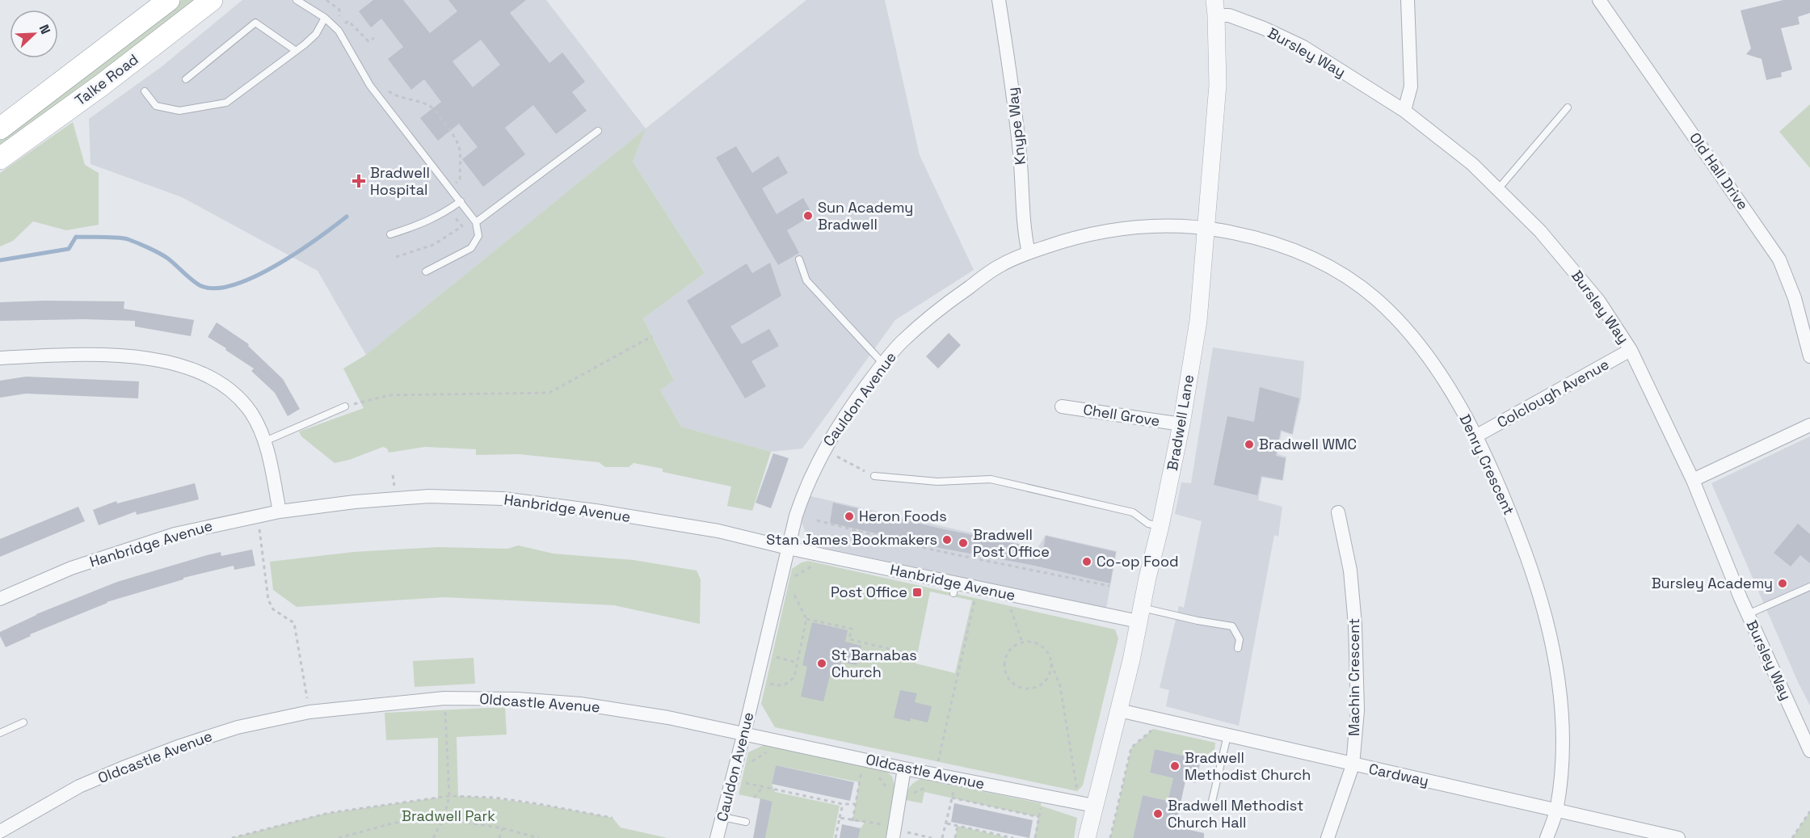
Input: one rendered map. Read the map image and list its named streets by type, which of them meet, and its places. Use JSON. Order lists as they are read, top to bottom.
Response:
{
  "streets": {
    "highway": ["Talke Road"],
    "street": [
      "Bursley Way",
      "Knype Way",
      "Old Hall Drive",
      "Colclough Avenue",
      "Cauldon Avenue",
      "Chell Grove",
      "Bradwell Lane",
      "Denry Crescent",
      "Hanbridge Avenue",
      "Machin Crescent",
      "Oldcastle Avenue",
      "Cardway"
    ]
  },
  "crossings": [
    ["Bursley Way", "Colclough Avenue"],
    ["Bursley Way", "Bradwell Lane"],
    ["Knype Way", "Cauldon Avenue"],
    ["Colclough Avenue", "Denry Crescent"],
    ["Cauldon Avenue", "Bradwell Lane"],
    ["Cauldon Avenue", "Denry Crescent"],
    ["Cauldon Avenue", "Hanbridge Avenue"],
    ["Cauldon Avenue", "Oldcastle Avenue"],
    ["Chell Grove", "Bradwell Lane"],
    ["Bradwell Lane", "Denry Crescent"],
    ["Bradwell Lane", "Hanbridge Avenue"],
    ["Bradwell Lane", "Oldcastle Avenue"],
    ["Bradwell Lane", "Cardway"],
    ["Denry Crescent", "Cardway"],
    ["Machin Crescent", "Cardway"]
  ],
  "parks": ["Bradwell Park"],
  "places": {
    "health": ["Bradwell Hospital"],
    "other": [
      "Sun Academy Bradwell",
      "Bradwell WMC",
      "Heron Foods",
      "Stan James Bookmakers",
      "Bradwell Post Office",
      "Co-op Food",
      "Bursley Academy",
      "St Barnabas Church",
      "Bradwell Methodist Church",
      "Bradwell Methodist Church Hall"
    ],
    "transit": ["Post Office"]
  },
  "north": "top right"
}
